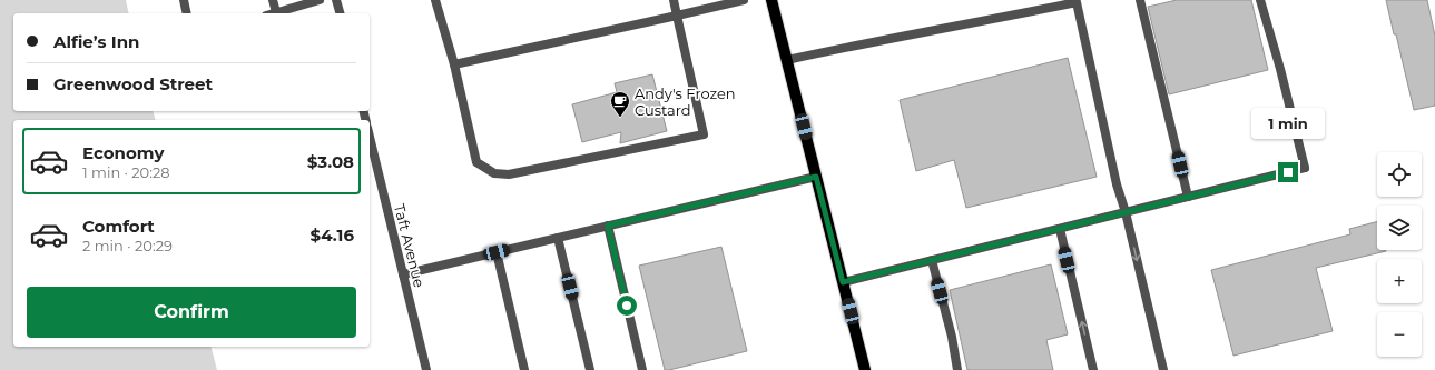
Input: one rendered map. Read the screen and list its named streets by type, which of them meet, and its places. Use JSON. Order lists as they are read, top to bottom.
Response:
{
  "streets": {
    "street": ["Taft Avenue"]
  },
  "places": {
    "cafe": ["Andy's Frozen Custard"]
  },
  "page": {
    "banner": ["Alfie’s Inn", "Greenwood Street"],
    "bubble": "1 min",
    "list": [
      {
        "name": "Economy",
        "note": "1 min · 20:28",
        "value": "$3.08"
      },
      {
        "name": "Comfort",
        "note": "2 min · 20:29",
        "value": "$4.16"
      }
    ],
    "map_buttons": ["+", "−"],
    "buttons": "Confirm"
  }
}
